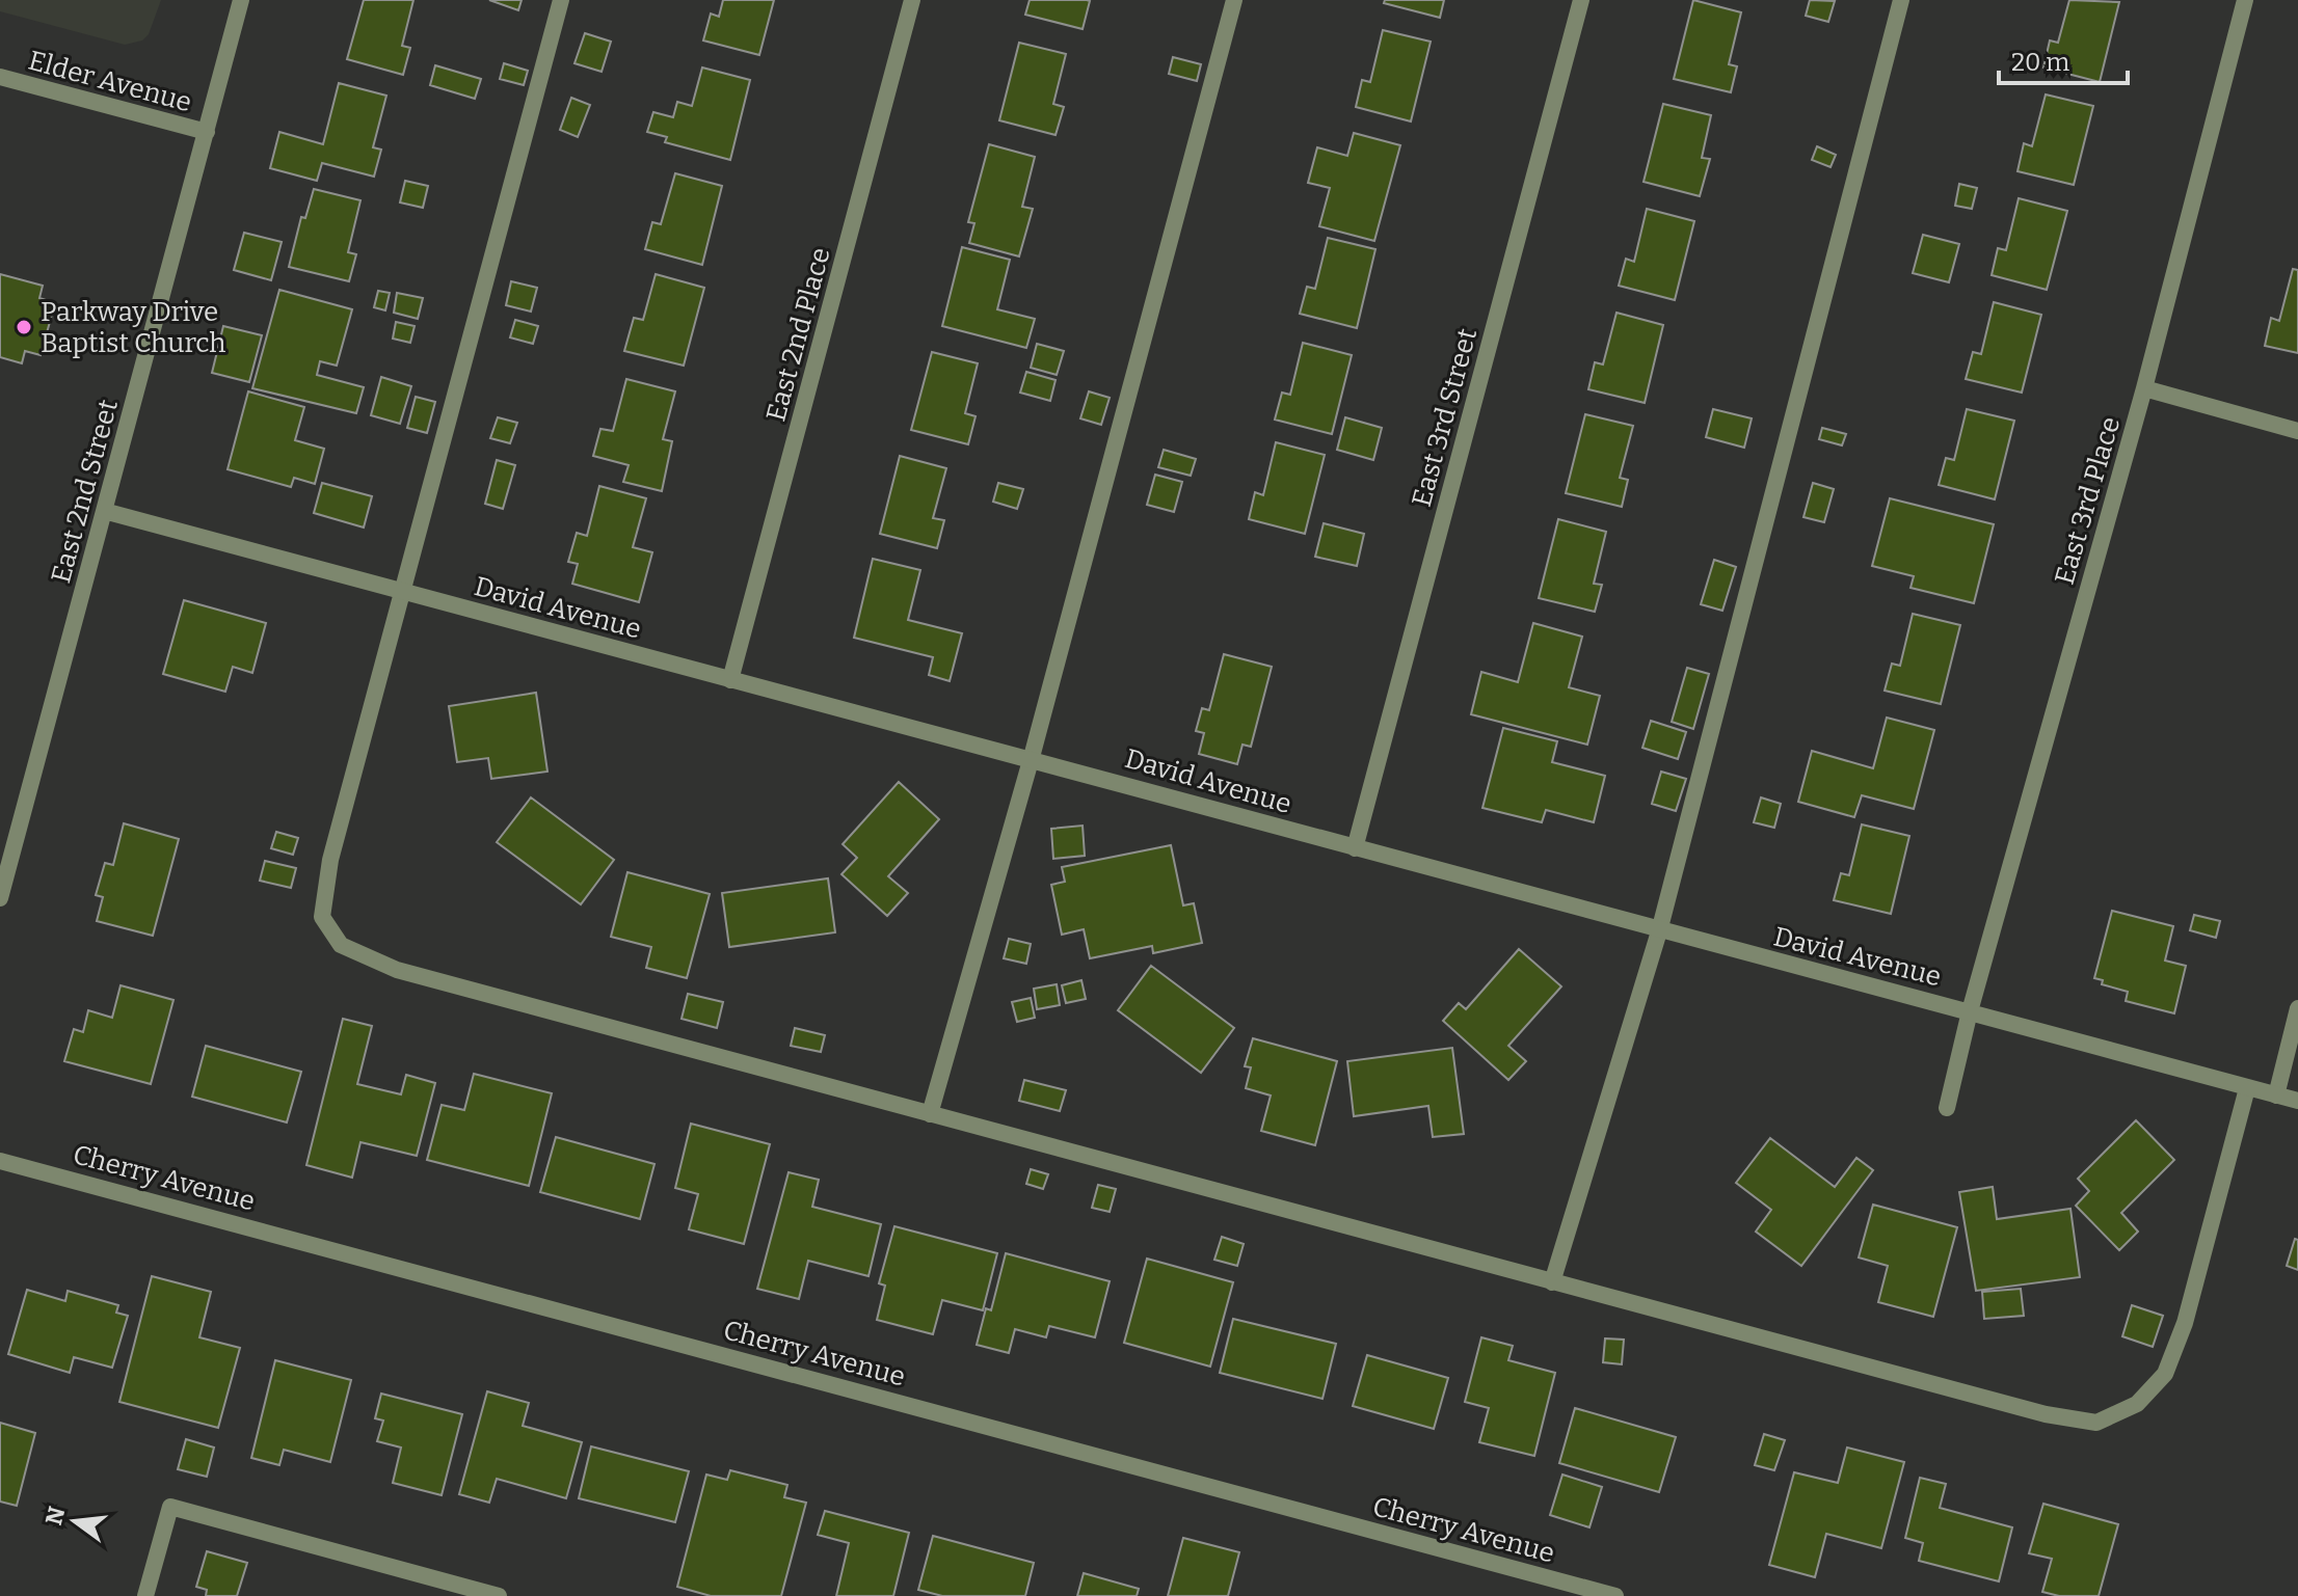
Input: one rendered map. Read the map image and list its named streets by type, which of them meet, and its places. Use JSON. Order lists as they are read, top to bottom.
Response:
{
  "streets": {
    "street": [
      "Elder Avenue",
      "East 2nd Place",
      "East 3rd Street",
      "East 2nd Street",
      "East 3rd Place",
      "David Avenue",
      "Cherry Avenue"
    ]
  },
  "crossings": [
    ["Elder Avenue", "East 2nd Street"],
    ["East 2nd Place", "David Avenue"],
    ["East 3rd Street", "David Avenue"],
    ["East 2nd Street", "David Avenue"],
    ["East 3rd Place", "David Avenue"]
  ],
  "places": ["Parkway Drive Baptist Church"],
  "scale_bar": "20 m",
  "north": "left"
}
